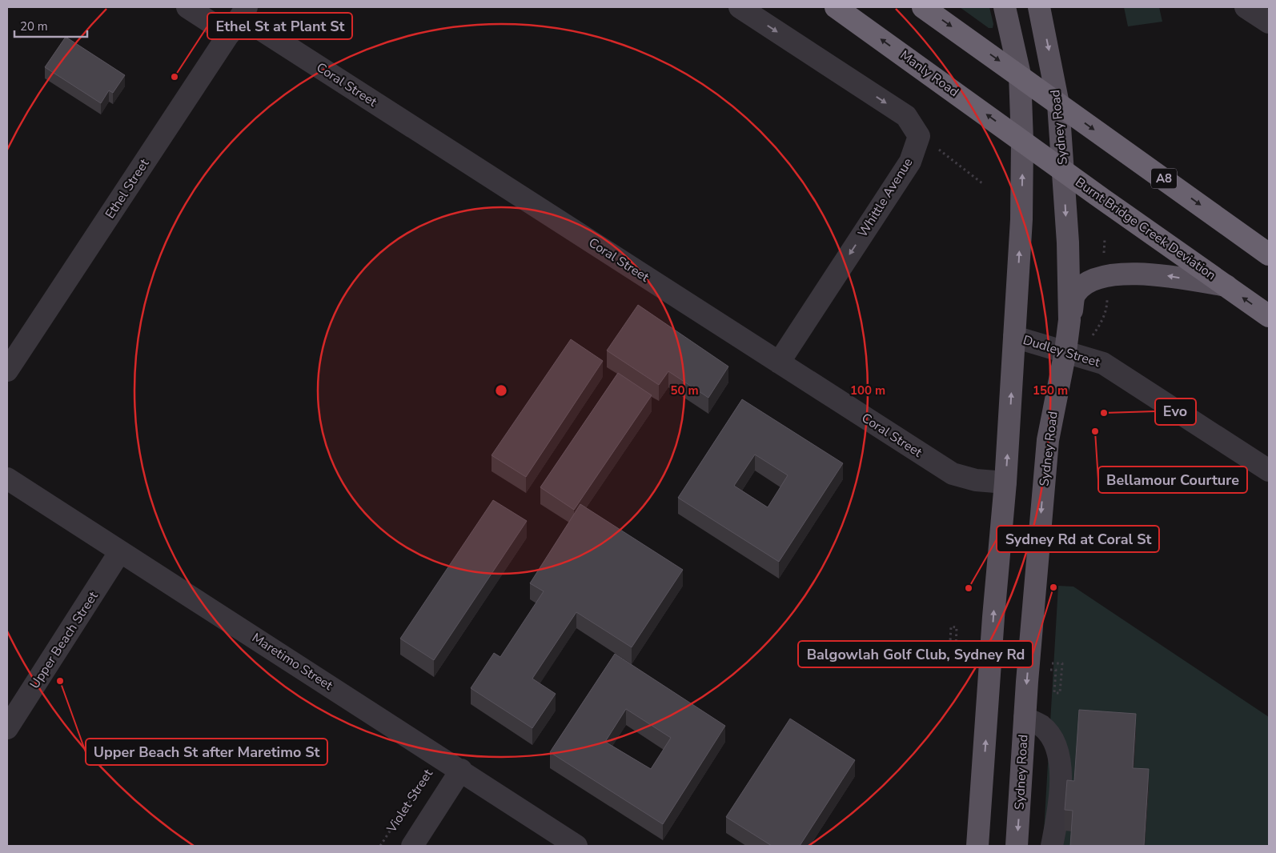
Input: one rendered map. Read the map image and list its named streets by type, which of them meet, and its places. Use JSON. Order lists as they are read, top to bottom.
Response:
{
  "streets": {
    "highway": ["Manly Road", "A8", "Burnt Bridge Creek Deviation"],
    "main road": ["Sydney Road"],
    "street": [
      "Coral Street",
      "Ethel Street",
      "Whittle Avenue",
      "Dudley Street",
      "Upper Beach Street",
      "Maretimo Street",
      "Violet Street"
    ]
  },
  "crossings": [
    ["Manly Road", "Burnt Bridge Creek Deviation"],
    ["Coral Street", "Ethel Street"],
    ["Coral Street", "Whittle Avenue"],
    ["Sydney Road", "A8"],
    ["Sydney Road", "Burnt Bridge Creek Deviation"],
    ["Sydney Road", "Dudley Street"],
    ["Upper Beach Street", "Maretimo Street"],
    ["Maretimo Street", "Violet Street"]
  ],
  "one_way": ["Whittle Avenue"],
  "places": [
    "Ethel St at Plant St",
    "Evo",
    "Bellamour Courture",
    "Balgowlah Golf Club, Sydney Rd",
    "Sydney Rd at Coral St",
    "Upper Beach St after Maretimo St"
  ],
  "scale_bar": "20 m",
  "rings": ["50 m", "100 m", "150 m"]
}
